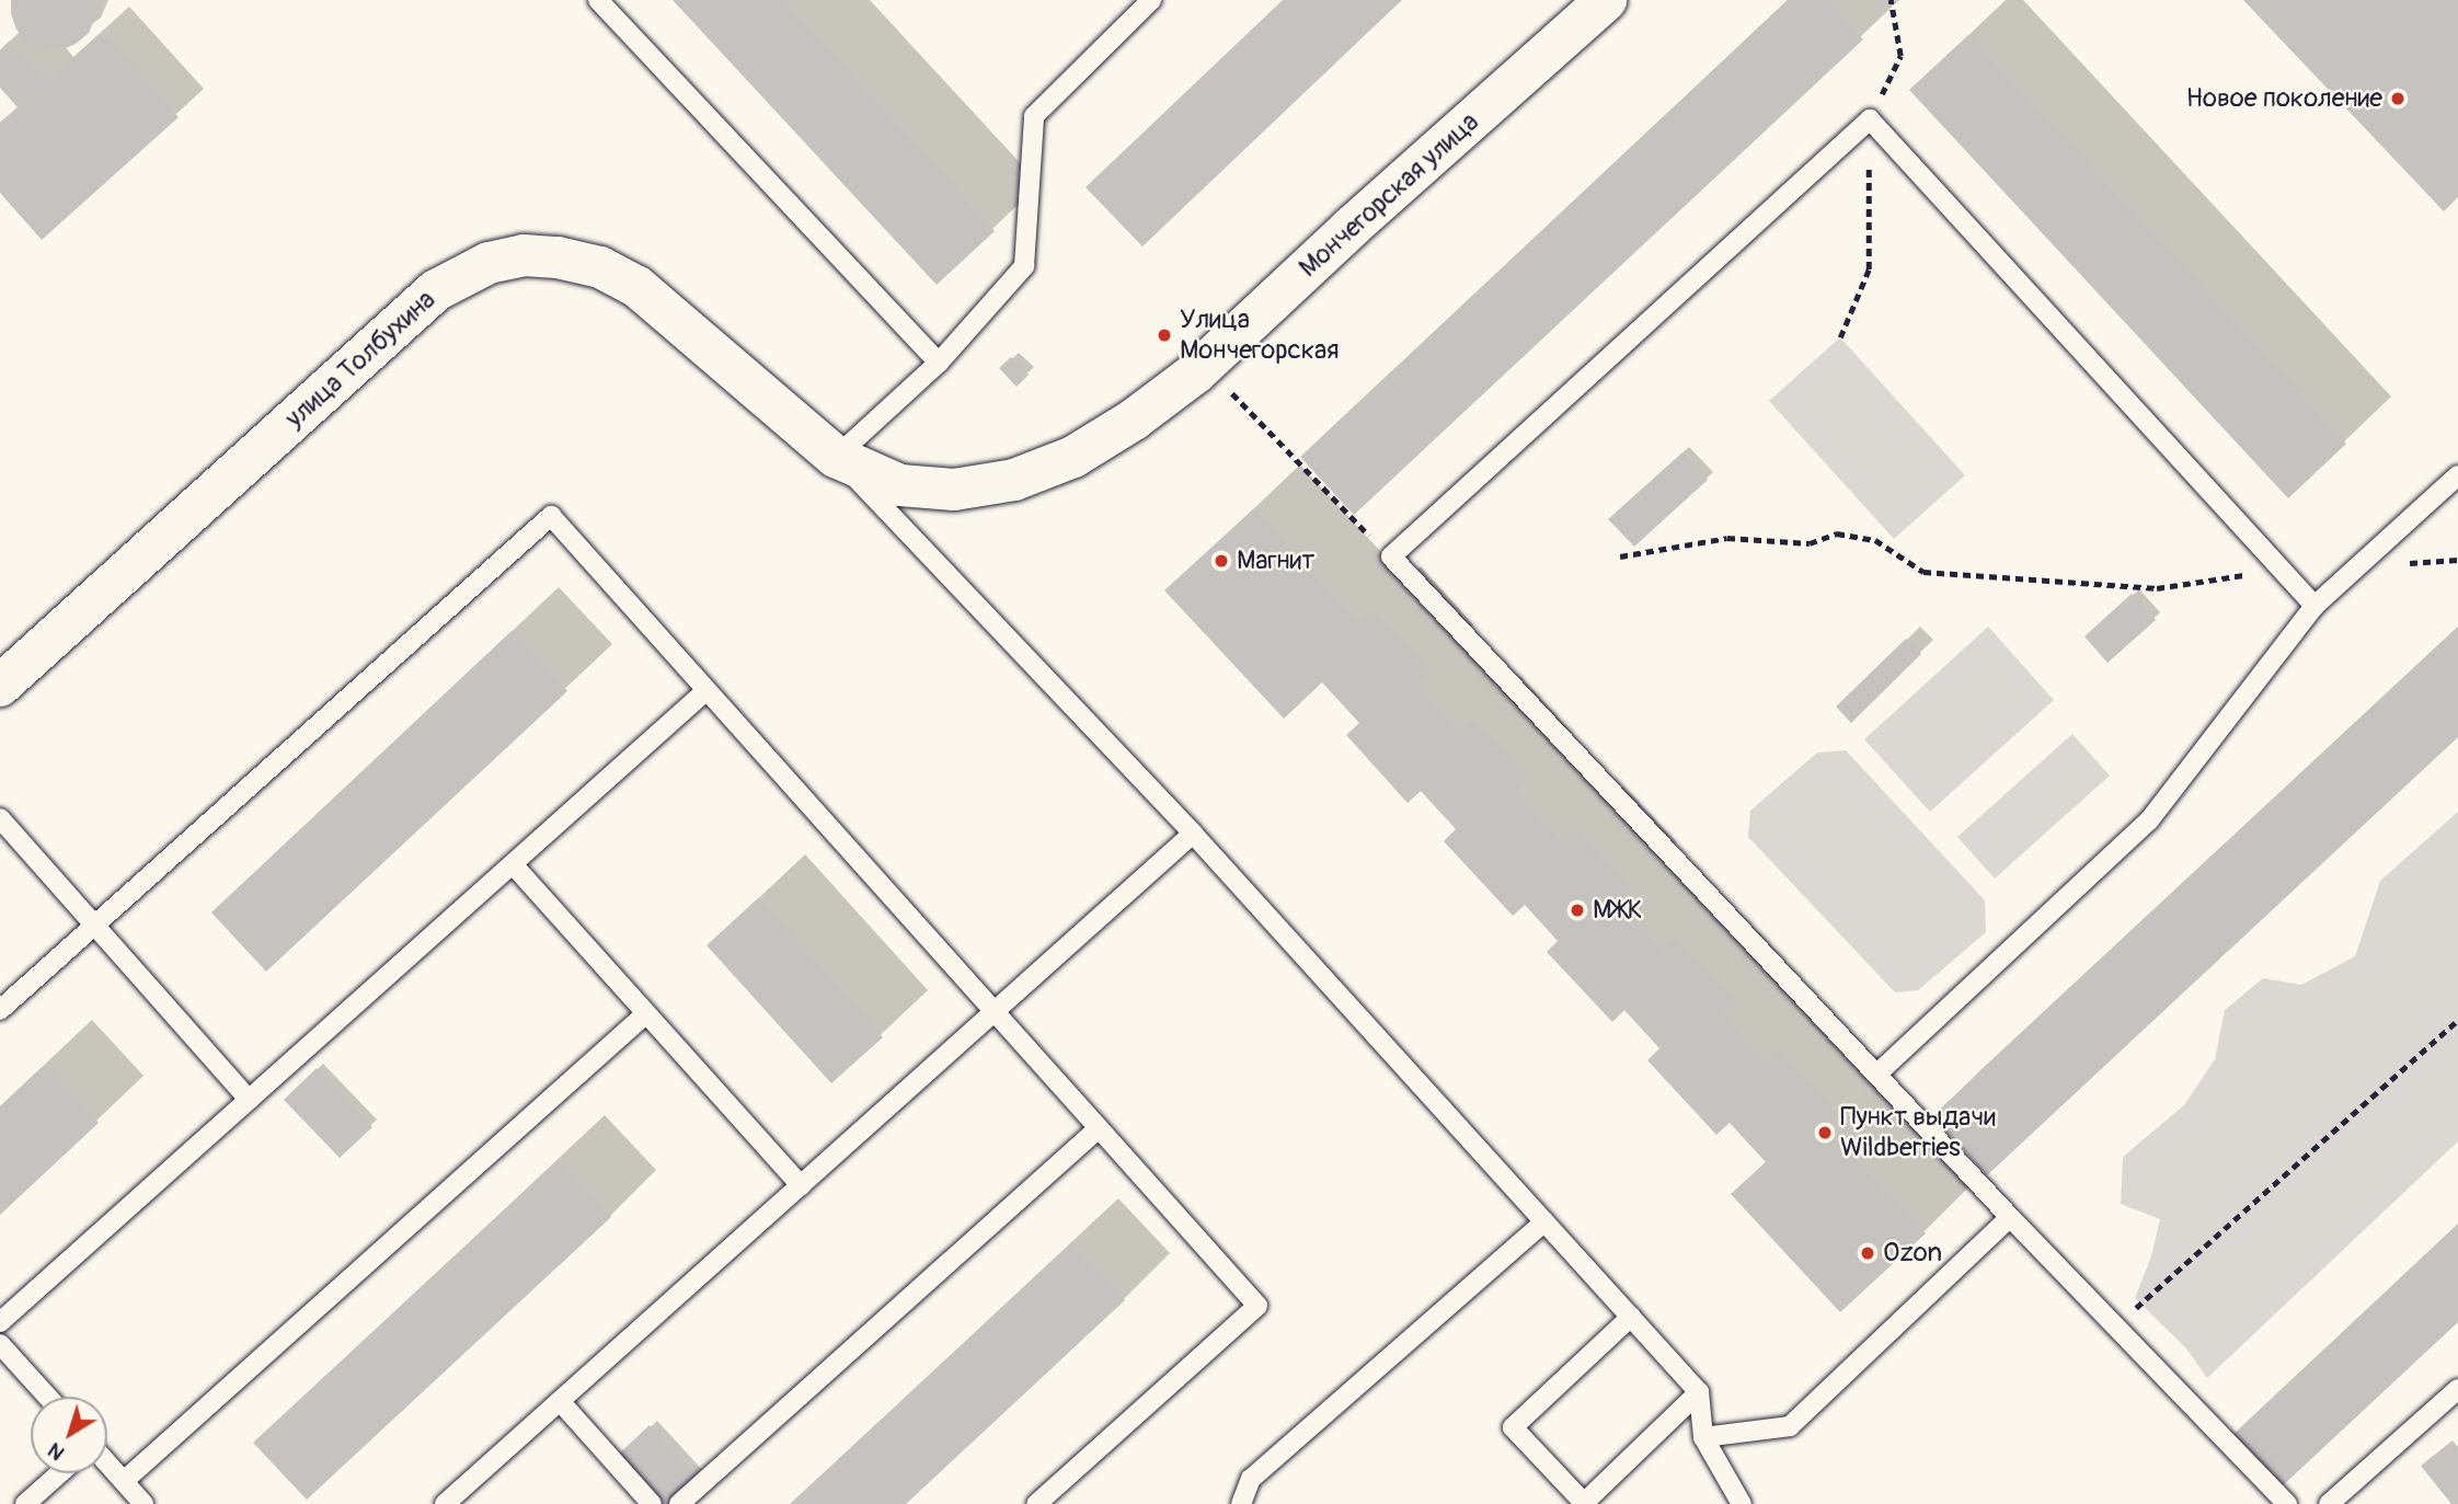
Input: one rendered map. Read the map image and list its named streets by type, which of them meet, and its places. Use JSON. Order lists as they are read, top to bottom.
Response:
{
  "streets": {
    "street": ["Мончегорская улица", "улица Толбухина"]
  },
  "crossings": [
    ["Мончегорская улица", "улица Толбухина"]
  ],
  "places": [
    "Новое поколение",
    "Улица Мончегорская",
    "Магнит",
    "МЖК",
    "Пункт выдачи Wildberries",
    "Ozon"
  ],
  "north": "bottom left"
}
